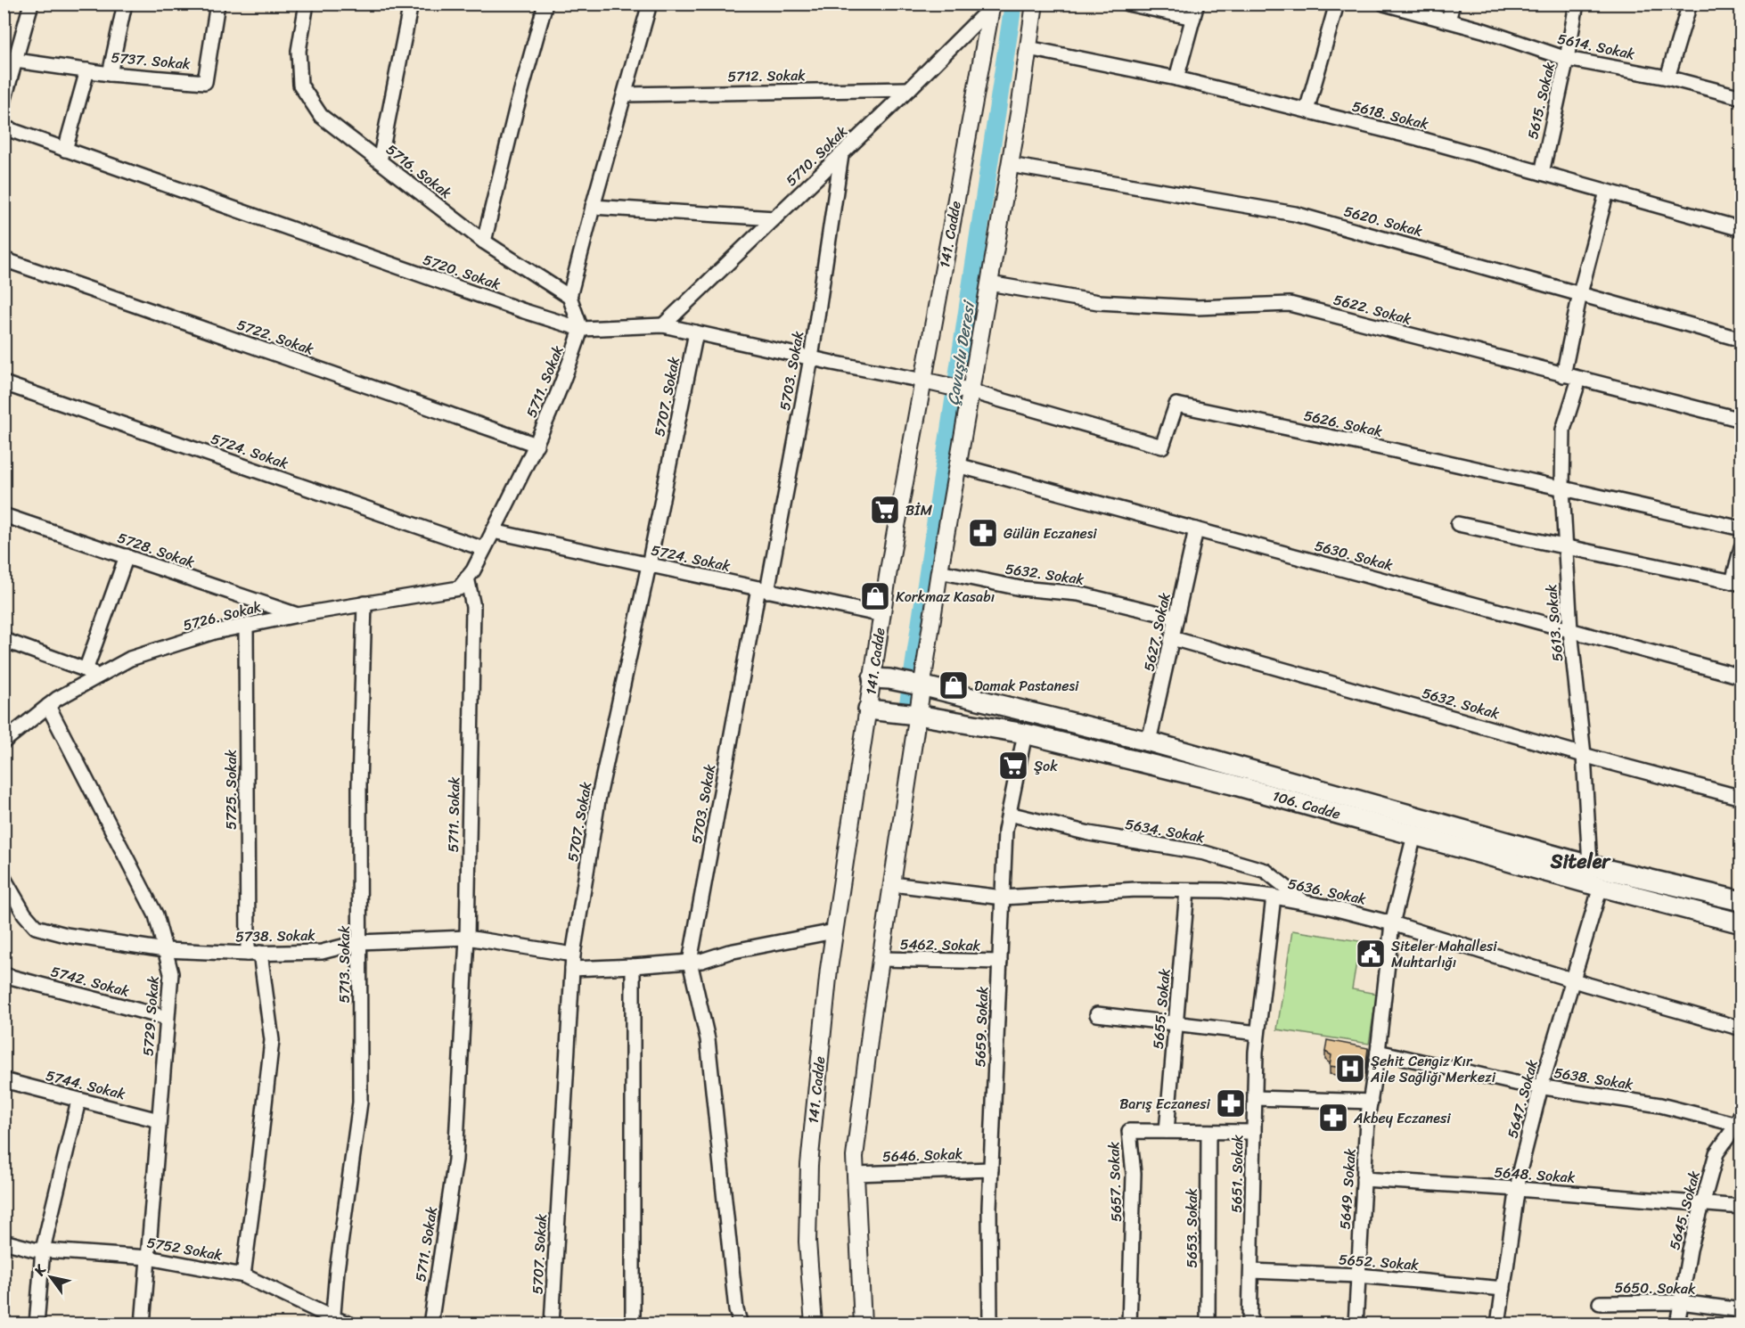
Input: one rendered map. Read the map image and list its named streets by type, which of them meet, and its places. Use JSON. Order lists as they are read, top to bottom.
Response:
{
  "streets": {
    "main road": ["106. Cadde"],
    "street": [
      "5614. Sokak",
      "5737. Sokak",
      "5712. Sokak",
      "5615. Sokak",
      "5618. Sokak",
      "5710. Sokak",
      "5716. Sokak",
      "5620. Sokak",
      "141. Cadde",
      "5720. Sokak",
      "5622. Sokak",
      "5722. Sokak",
      "5703. Sokak",
      "5711. Sokak",
      "5707. Sokak",
      "5626. Sokak",
      "5724. Sokak",
      "5728. Sokak",
      "5630. Sokak",
      "5632. Sokak",
      "5726. Sokak",
      "5613. Sokak",
      "5627. Sokak",
      "5725. Sokak",
      "5634. Sokak",
      "5636. Sokak",
      "5738. Sokak",
      "5462. Sokak",
      "5713. Sokak",
      "5742. Sokak",
      "5655. Sokak",
      "5729. Sokak",
      "5659. Sokak",
      "5638. Sokak",
      "5744. Sokak",
      "5647. Sokak",
      "5646. Sokak",
      "5651. Sokak",
      "5648. Sokak",
      "5657. Sokak",
      "5649. Sokak",
      "5645. Sokak",
      "5653. Sokak",
      "5752 Sokak",
      "5652. Sokak",
      "5650. Sokak"
    ]
  },
  "crossings": [
    ["5614. Sokak", "5615. Sokak"],
    ["5712. Sokak", "5710. Sokak"],
    ["5615. Sokak", "5618. Sokak"],
    ["5710. Sokak", "141. Cadde"],
    ["5710. Sokak", "5720. Sokak"],
    ["5710. Sokak", "5703. Sokak"],
    ["141. Cadde", "5720. Sokak"],
    ["141. Cadde", "5724. Sokak"],
    ["141. Cadde", "106. Cadde"],
    ["5720. Sokak", "5703. Sokak"],
    ["5720. Sokak", "5711. Sokak"],
    ["5720. Sokak", "5707. Sokak"],
    ["5622. Sokak", "5613. Sokak"],
    ["5722. Sokak", "5711. Sokak"],
    ["5703. Sokak", "5724. Sokak"],
    ["5711. Sokak", "5724. Sokak"],
    ["5711. Sokak", "5726. Sokak"],
    ["5711. Sokak", "5738. Sokak"],
    ["5707. Sokak", "5724. Sokak"],
    ["5707. Sokak", "5738. Sokak"],
    ["5626. Sokak", "5613. Sokak"],
    ["5728. Sokak", "5726. Sokak"],
    ["5630. Sokak", "5613. Sokak"],
    ["5630. Sokak", "5627. Sokak"],
    ["5632. Sokak", "5613. Sokak"],
    ["5632. Sokak", "5627. Sokak"],
    ["5726. Sokak", "5725. Sokak"],
    ["5726. Sokak", "5713. Sokak"],
    ["5726. Sokak", "5729. Sokak"],
    ["5613. Sokak", "106. Cadde"],
    ["5627. Sokak", "106. Cadde"],
    ["5725. Sokak", "5738. Sokak"],
    ["5725. Sokak", "5752 Sokak"],
    ["106. Cadde", "5659. Sokak"],
    ["106. Cadde", "5647. Sokak"],
    ["106. Cadde", "5649. Sokak"],
    ["5634. Sokak", "5636. Sokak"],
    ["5634. Sokak", "5659. Sokak"],
    ["5636. Sokak", "5655. Sokak"],
    ["5636. Sokak", "5659. Sokak"],
    ["5636. Sokak", "5647. Sokak"],
    ["5636. Sokak", "5651. Sokak"],
    ["5636. Sokak", "5649. Sokak"],
    ["5738. Sokak", "5713. Sokak"],
    ["5738. Sokak", "5729. Sokak"],
    ["5462. Sokak", "5659. Sokak"],
    ["5713. Sokak", "5752 Sokak"],
    ["5742. Sokak", "5729. Sokak"],
    ["5655. Sokak", "5657. Sokak"],
    ["5729. Sokak", "5744. Sokak"],
    ["5729. Sokak", "5752 Sokak"],
    ["5659. Sokak", "5646. Sokak"],
    ["5638. Sokak", "5647. Sokak"],
    ["5638. Sokak", "5649. Sokak"],
    ["5638. Sokak", "5645. Sokak"],
    ["5647. Sokak", "5648. Sokak"],
    ["5647. Sokak", "5652. Sokak"],
    ["5651. Sokak", "5657. Sokak"],
    ["5651. Sokak", "5652. Sokak"],
    ["5648. Sokak", "5649. Sokak"],
    ["5648. Sokak", "5645. Sokak"],
    ["5657. Sokak", "5653. Sokak"],
    ["5649. Sokak", "5652. Sokak"],
    ["5645. Sokak", "5650. Sokak"]
  ],
  "districts": ["Siteler"],
  "water": ["Çavuşlu Deresi"],
  "places": {
    "supermarket": ["BİM", "Şok"],
    "pharmacy": ["Gülün Eczanesi", "Barış Eczanesi", "Akbey Eczanesi"],
    "shop": ["Korkmaz Kasabı", "Damak Pastanesi"],
    "public building": ["Siteler Mahallesi Muhtarlığı"],
    "hospital": ["Şehit Cengiz Kır Aile Sağlığı Merkezi"]
  },
  "north": "top left"
}
